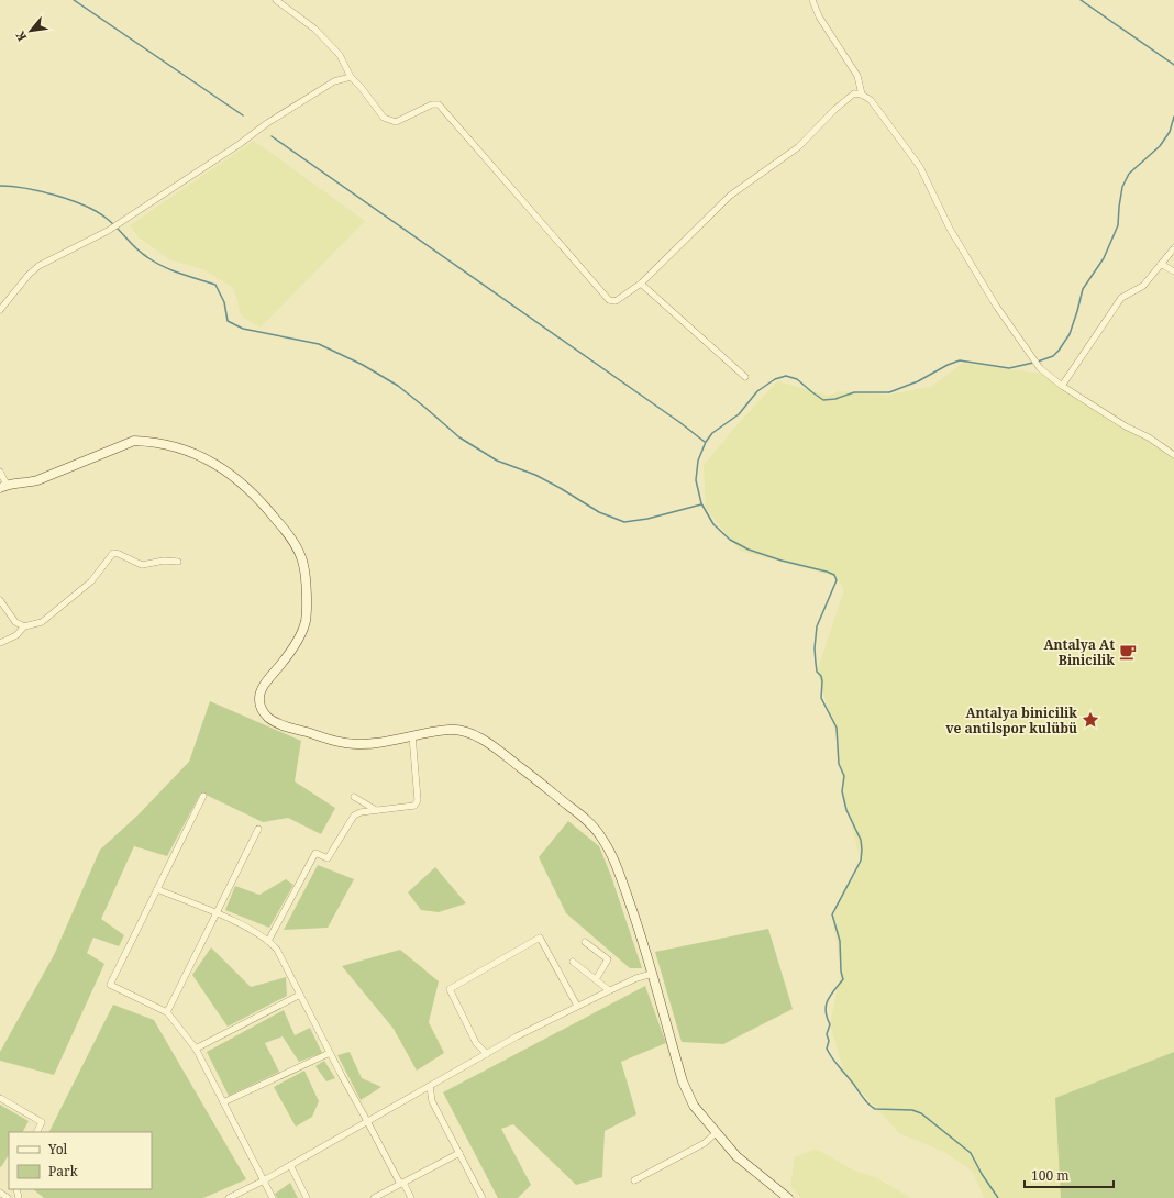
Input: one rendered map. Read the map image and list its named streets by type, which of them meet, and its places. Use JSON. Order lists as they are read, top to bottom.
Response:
{
  "places": {
    "cafe": ["Antalya At Binicilik"],
    "place": ["Antalya binicilik ve antilspor kulübü"]
  },
  "legend": ["Yol", "Park"],
  "scale_bar": "100 m",
  "north": "bottom left"
}
